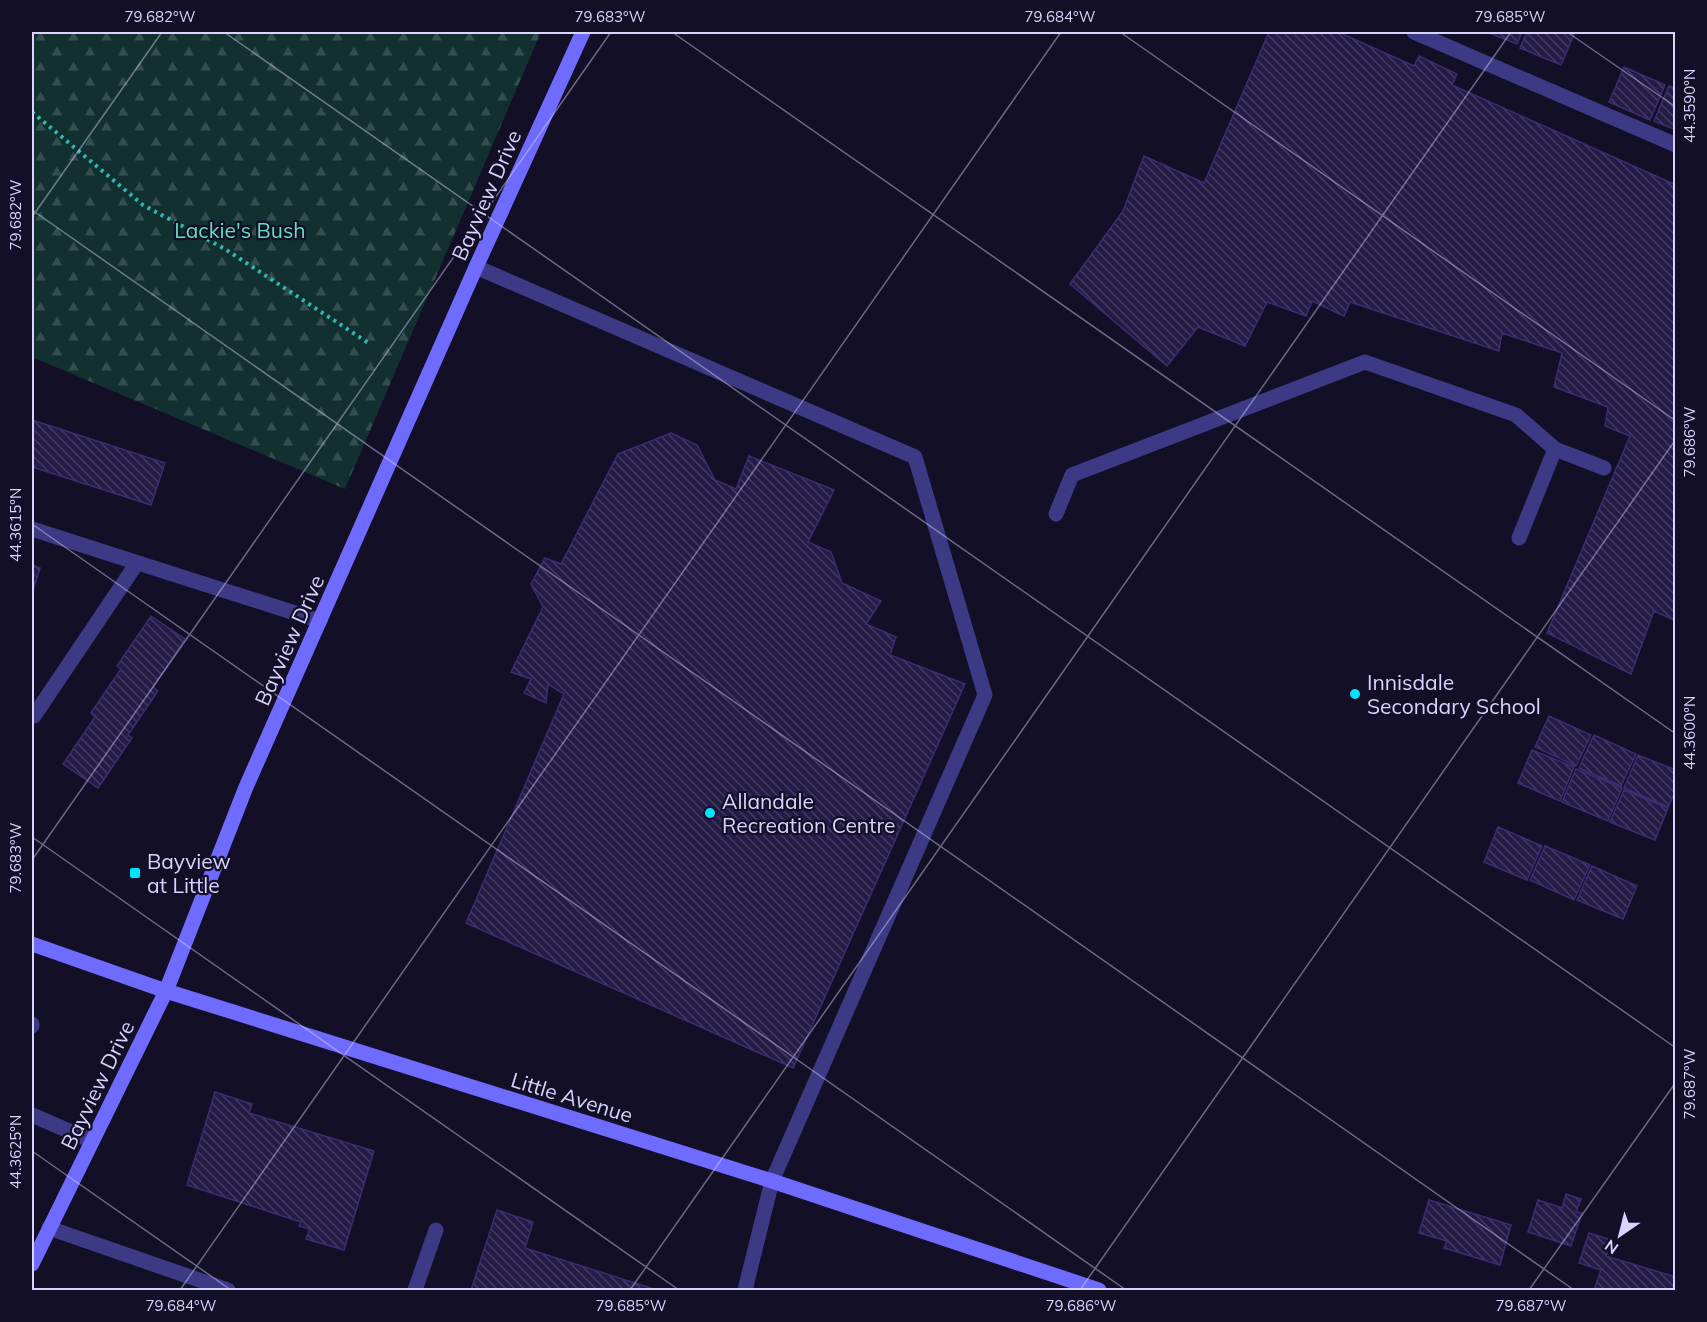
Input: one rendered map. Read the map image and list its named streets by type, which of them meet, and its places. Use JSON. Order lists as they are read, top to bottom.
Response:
{
  "streets": {
    "street": ["Bayview Drive", "Little Avenue"]
  },
  "crossings": [
    ["Bayview Drive", "Little Avenue"]
  ],
  "parks": ["Lackie's Bush"],
  "places": {
    "other": ["Innisdale Secondary School", "Allandale Recreation Centre"],
    "transit": ["Bayview at Little"]
  },
  "north": "bottom left",
  "coordinates": [
    "79.682°W",
    "79.683°W",
    "79.684°W",
    "79.685°W",
    "44.3590°N",
    "79.686°W",
    "44.3615°N",
    "44.3600°N",
    "79.687°W",
    "44.3625°N"
  ]
}
